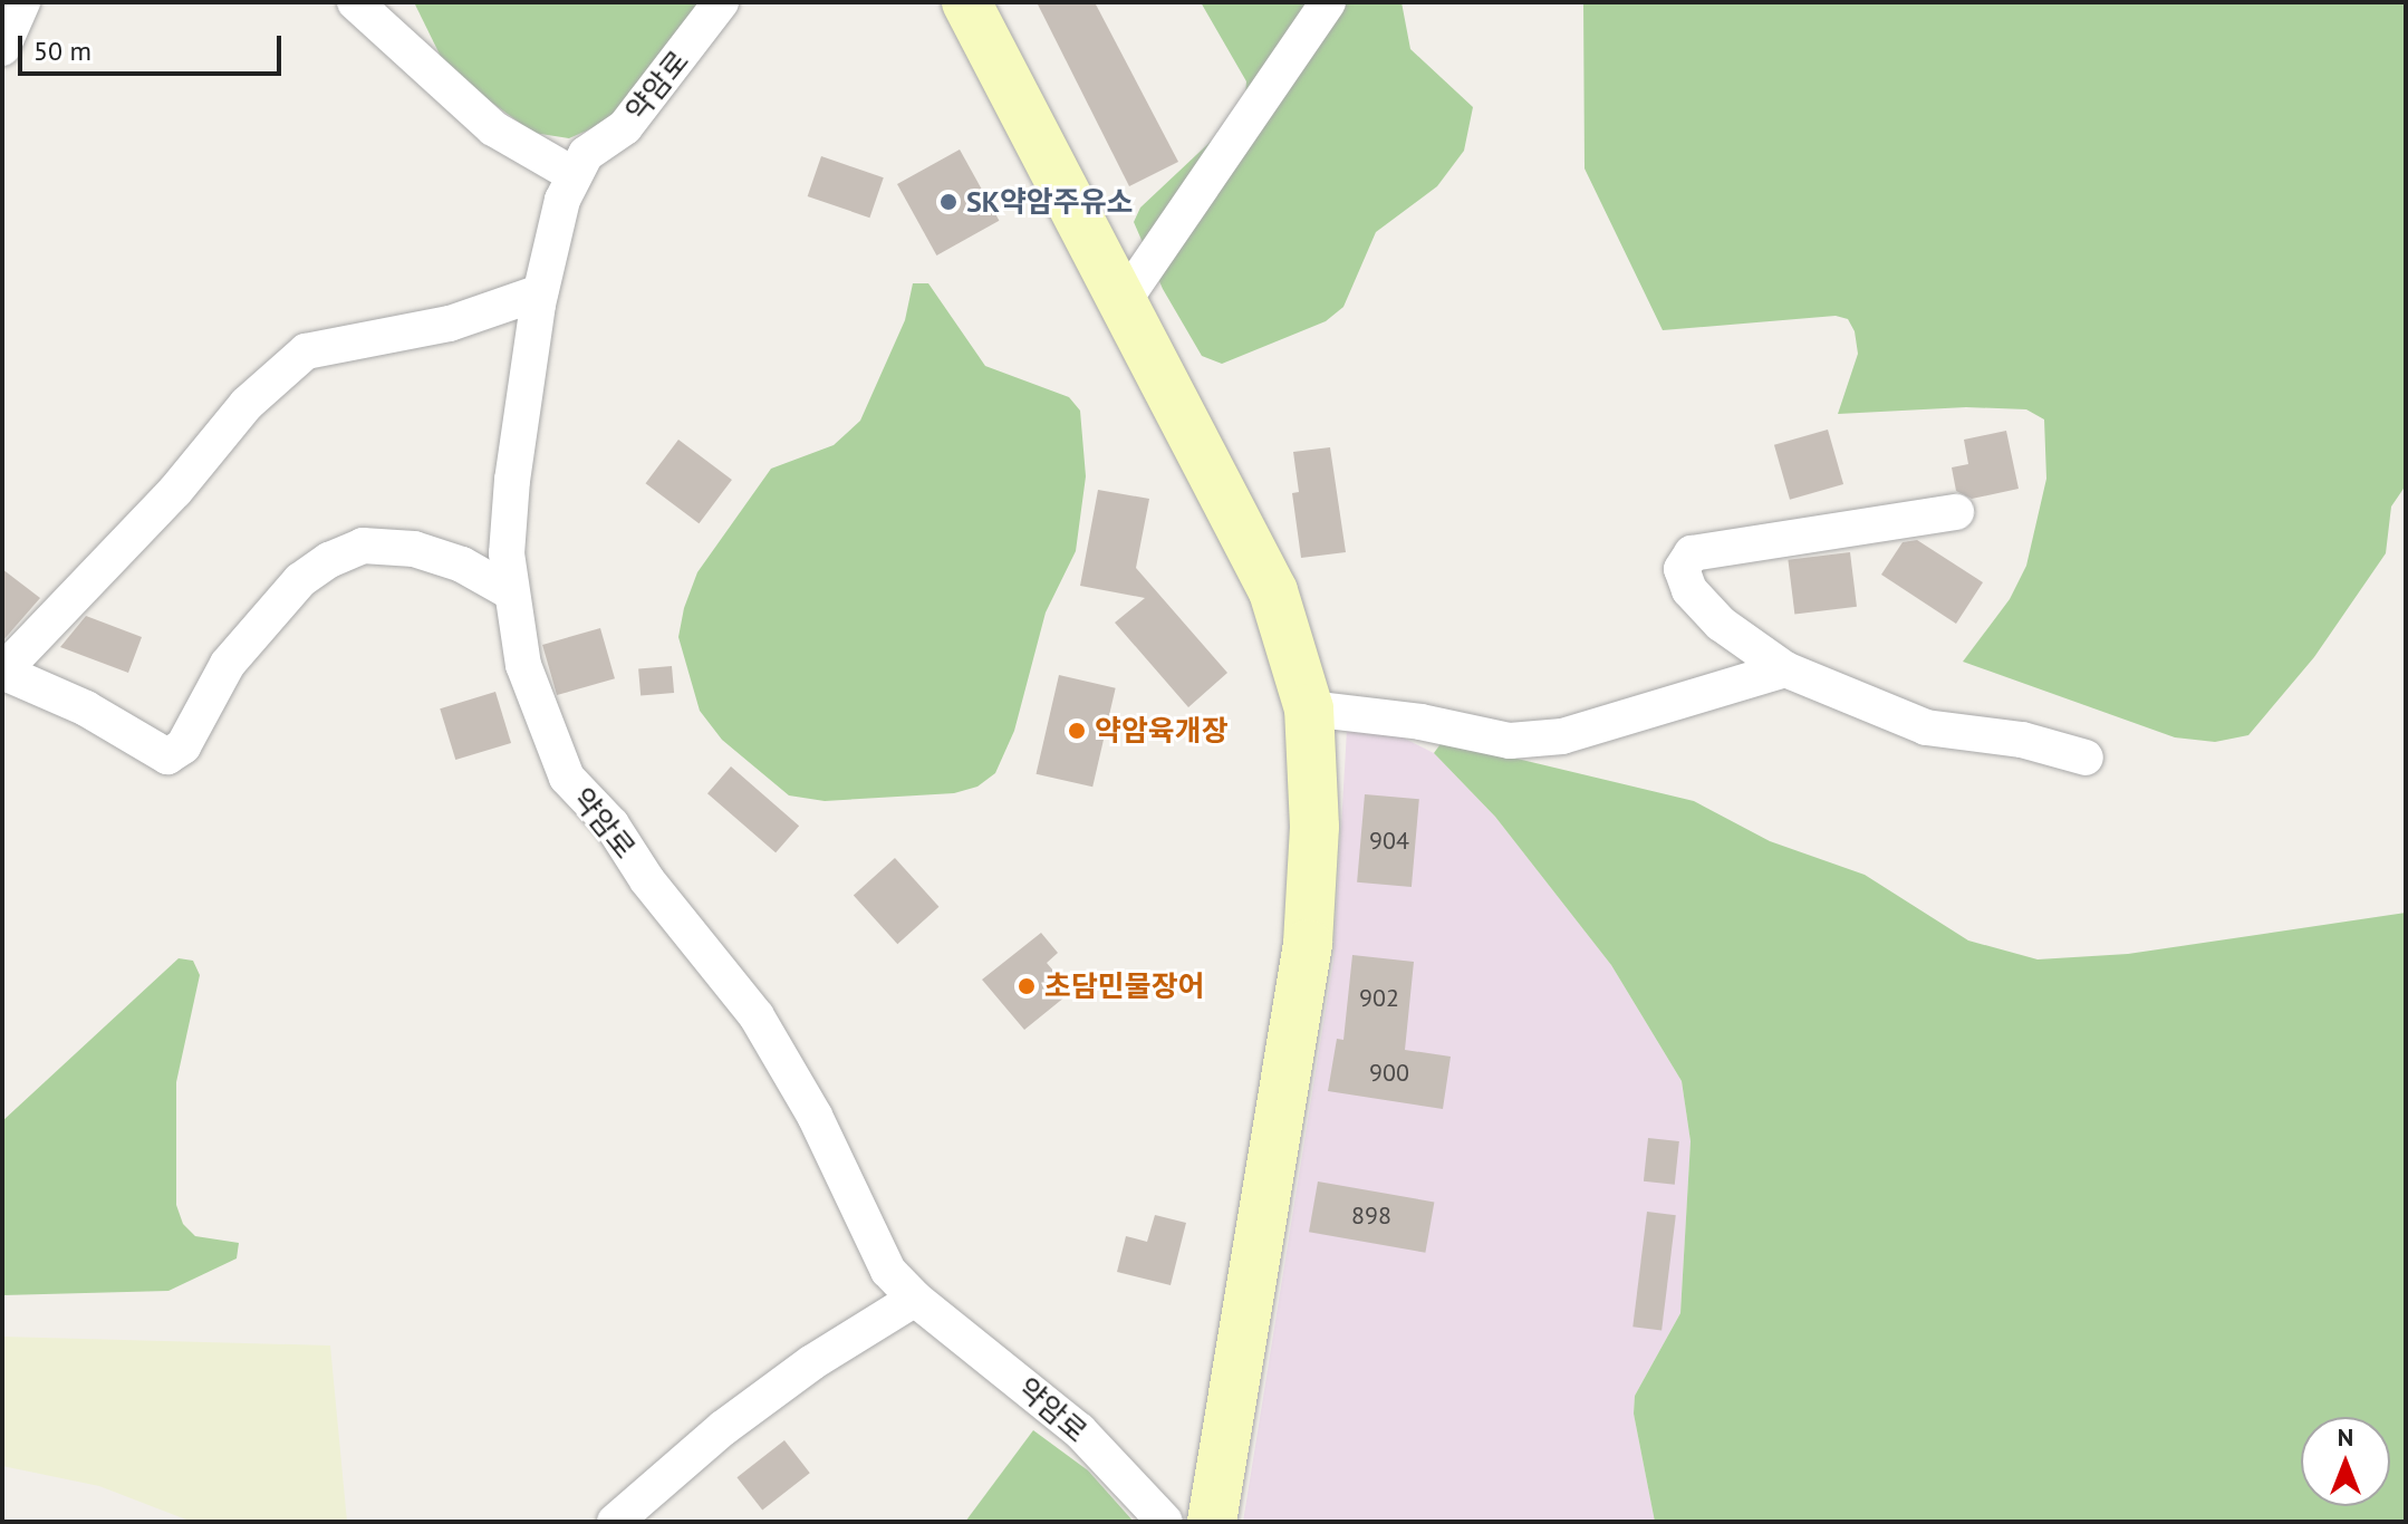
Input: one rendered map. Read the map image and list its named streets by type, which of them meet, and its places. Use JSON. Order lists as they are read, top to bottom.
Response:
{
  "streets": {
    "street": ["약암로"]
  },
  "places": ["SK약암주유소", "약암육개장", "초담민물장어"],
  "house_numbers": [
    "904",
    "902",
    "900",
    "898"
  ],
  "scale_bar": "50 m",
  "north": "top"
}
